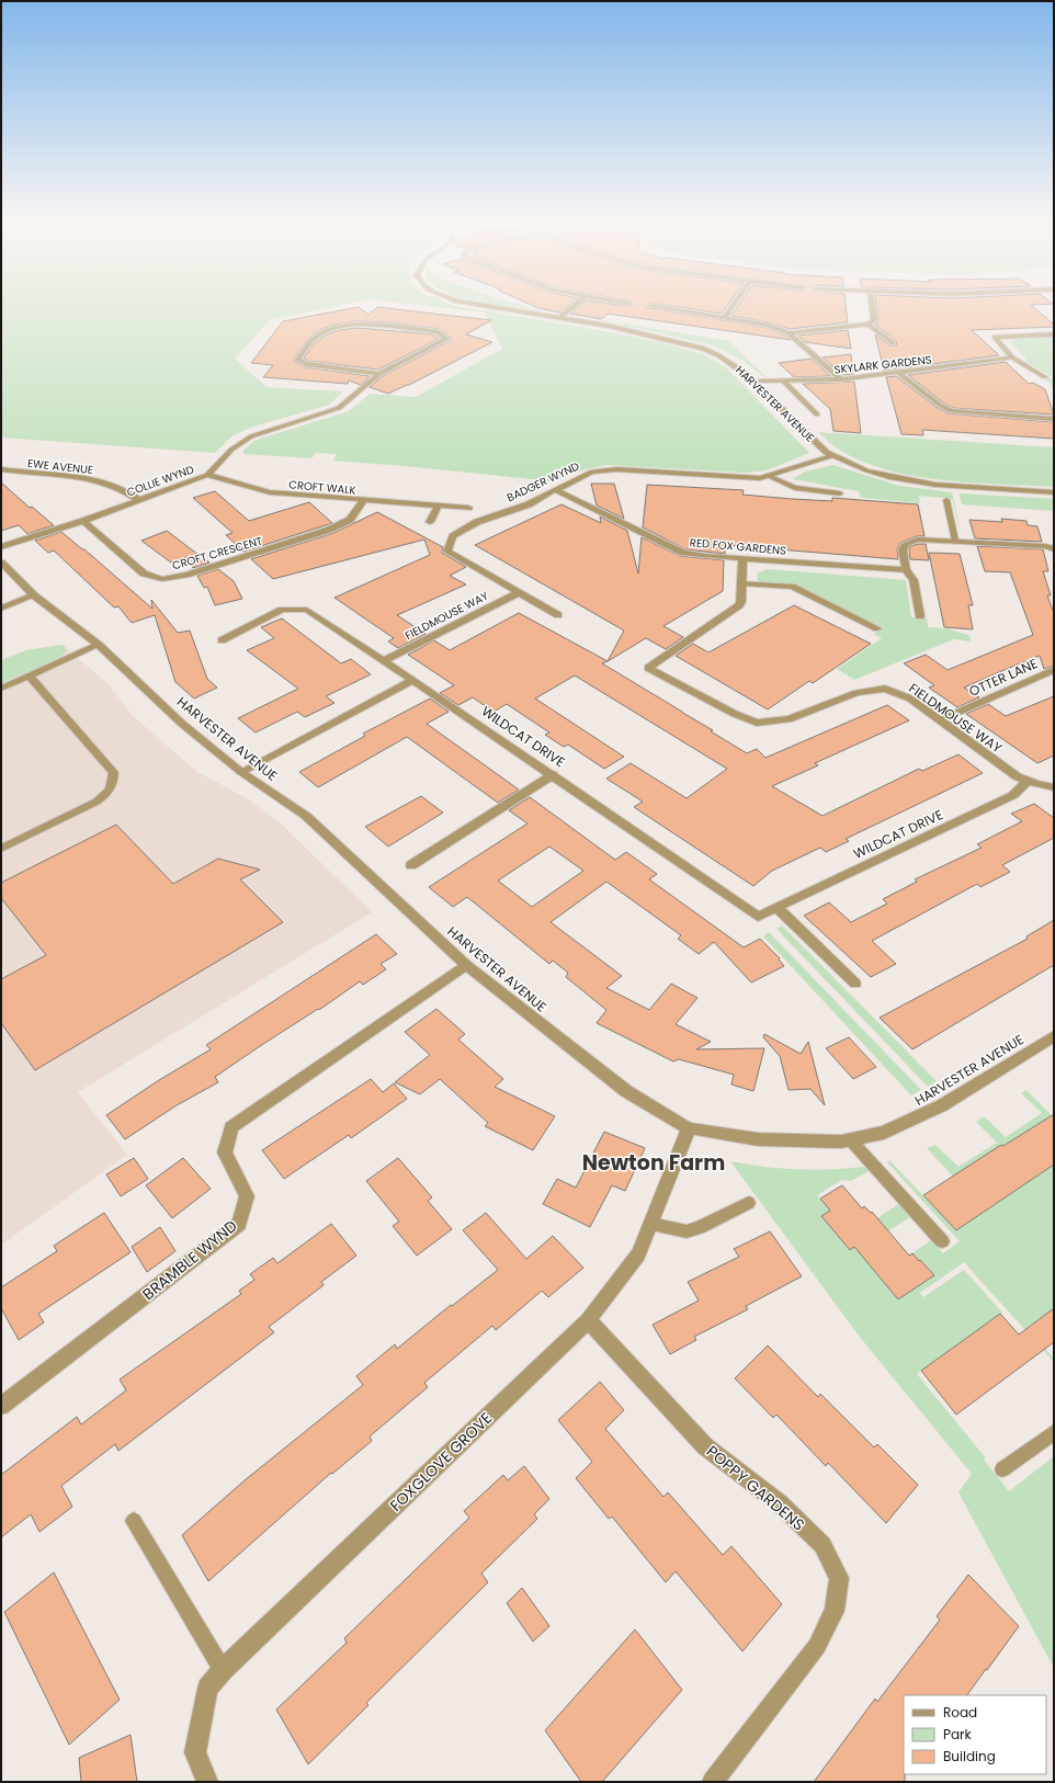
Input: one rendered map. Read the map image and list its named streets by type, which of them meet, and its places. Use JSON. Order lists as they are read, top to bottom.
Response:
{
  "streets": {
    "street": [
      "SKYLARK GARDENS",
      "HARVESTER AVENUE",
      "EWE AVENUE",
      "COLLIE WYND",
      "BADGER WYND",
      "CROFT WALK",
      "RED FOX GARDENS",
      "CROFT CRESCENT",
      "FIELDMOUSE WAY",
      "OTTER LANE",
      "WILDCAT DRIVE",
      "BRAMBLE WYND",
      "FOXGLOVE GROVE",
      "POPPY GARDENS"
    ]
  },
  "crossings": [
    ["SKYLARK GARDENS", "HARVESTER AVENUE"],
    ["HARVESTER AVENUE", "BADGER WYND"],
    ["HARVESTER AVENUE", "BRAMBLE WYND"],
    ["HARVESTER AVENUE", "FOXGLOVE GROVE"],
    ["EWE AVENUE", "COLLIE WYND"],
    ["COLLIE WYND", "CROFT WALK"],
    ["COLLIE WYND", "CROFT CRESCENT"],
    ["BADGER WYND", "RED FOX GARDENS"],
    ["BADGER WYND", "FIELDMOUSE WAY"],
    ["CROFT WALK", "CROFT CRESCENT"],
    ["RED FOX GARDENS", "FIELDMOUSE WAY"],
    ["FIELDMOUSE WAY", "OTTER LANE"],
    ["FIELDMOUSE WAY", "WILDCAT DRIVE"],
    ["FOXGLOVE GROVE", "POPPY GARDENS"]
  ],
  "districts": ["Newton Farm"],
  "legend": ["Road", "Park", "Building"]
}
